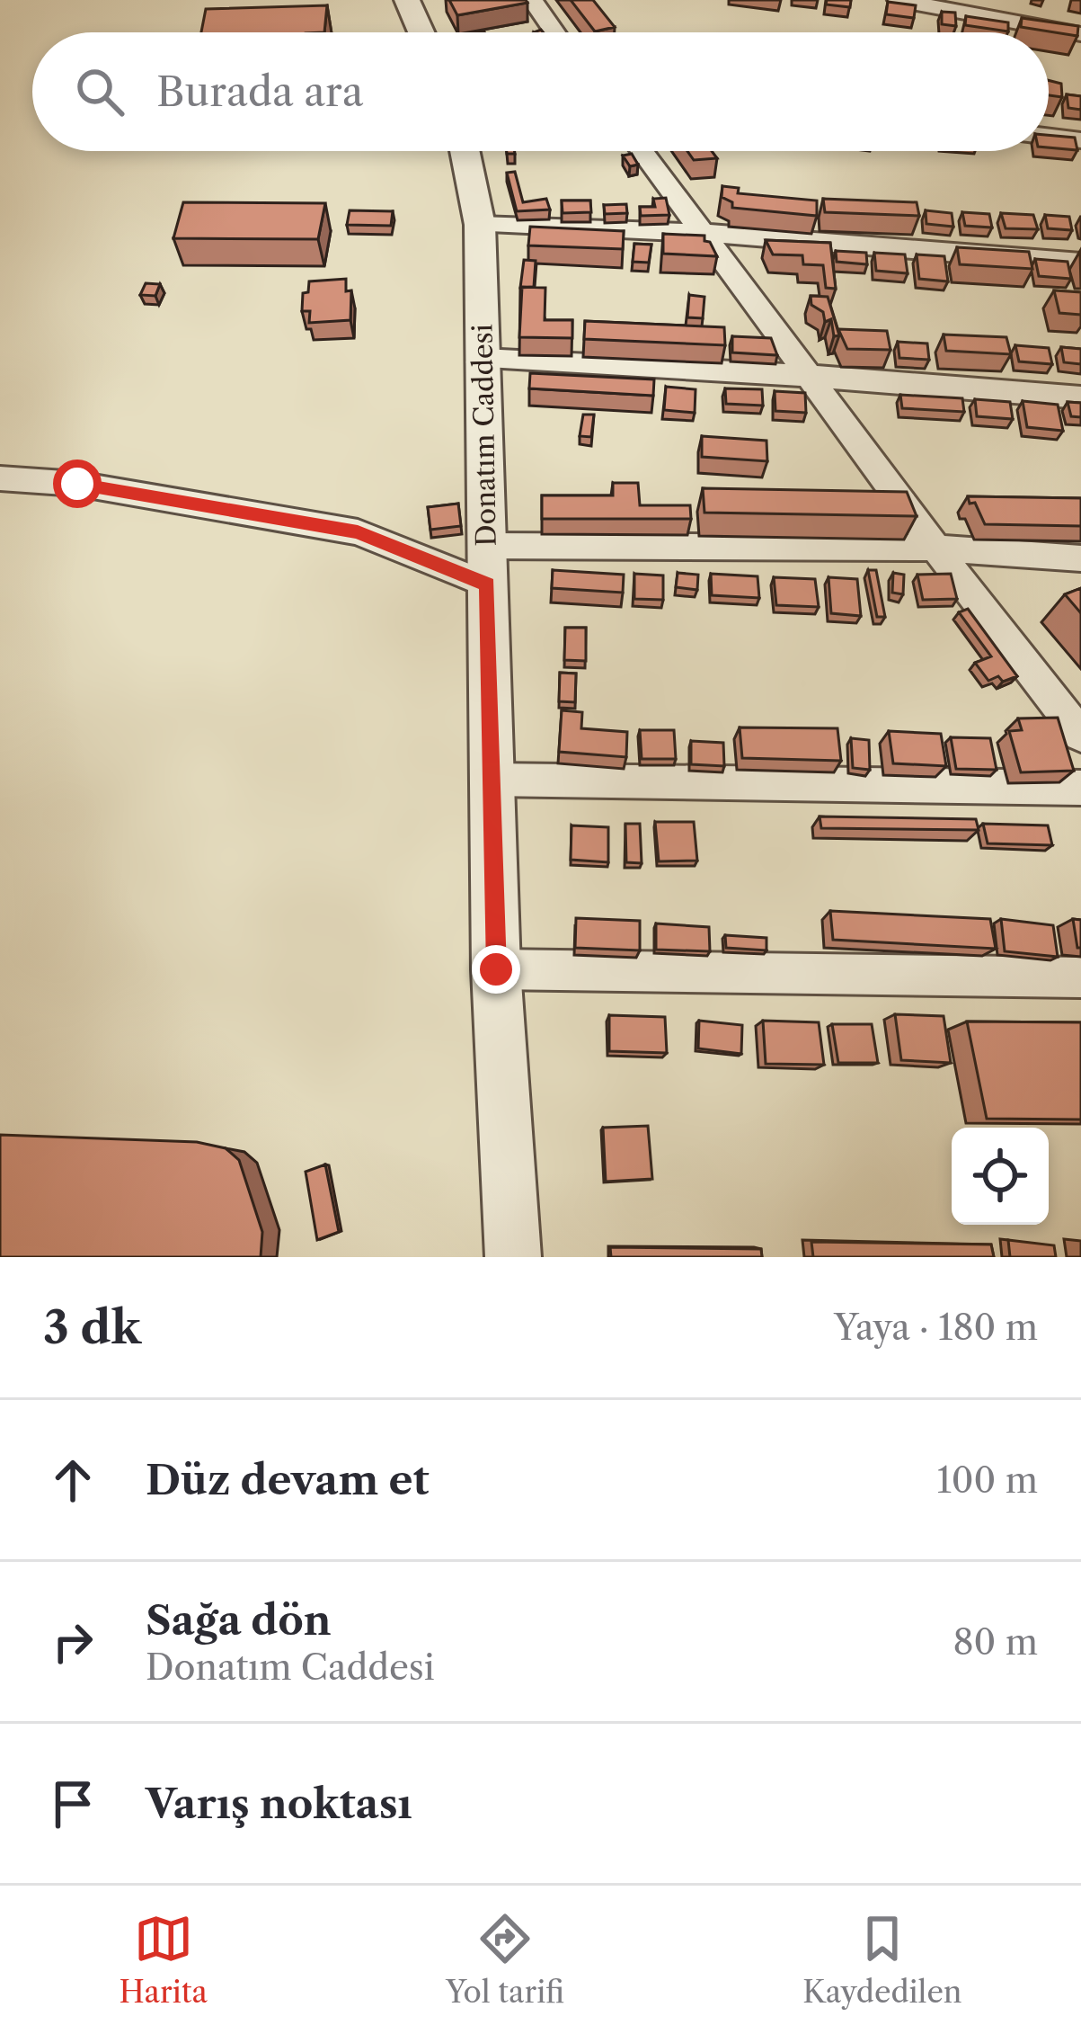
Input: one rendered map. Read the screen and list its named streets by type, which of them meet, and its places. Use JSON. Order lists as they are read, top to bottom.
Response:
{
  "streets": {
    "street": ["Donatım Caddesi"]
  },
  "page": {
    "search": "Burada ara",
    "heading": ["3 dk", "Yaya · 180 m"],
    "list": [
      ["Düz devam et", "100 m"],
      ["Sağa dön", "Donatım Caddesi", "80 m"],
      "Varış noktası"
    ],
    "nav": ["Harita", "Yol tarifi", "Kaydedilen"]
  }
}
